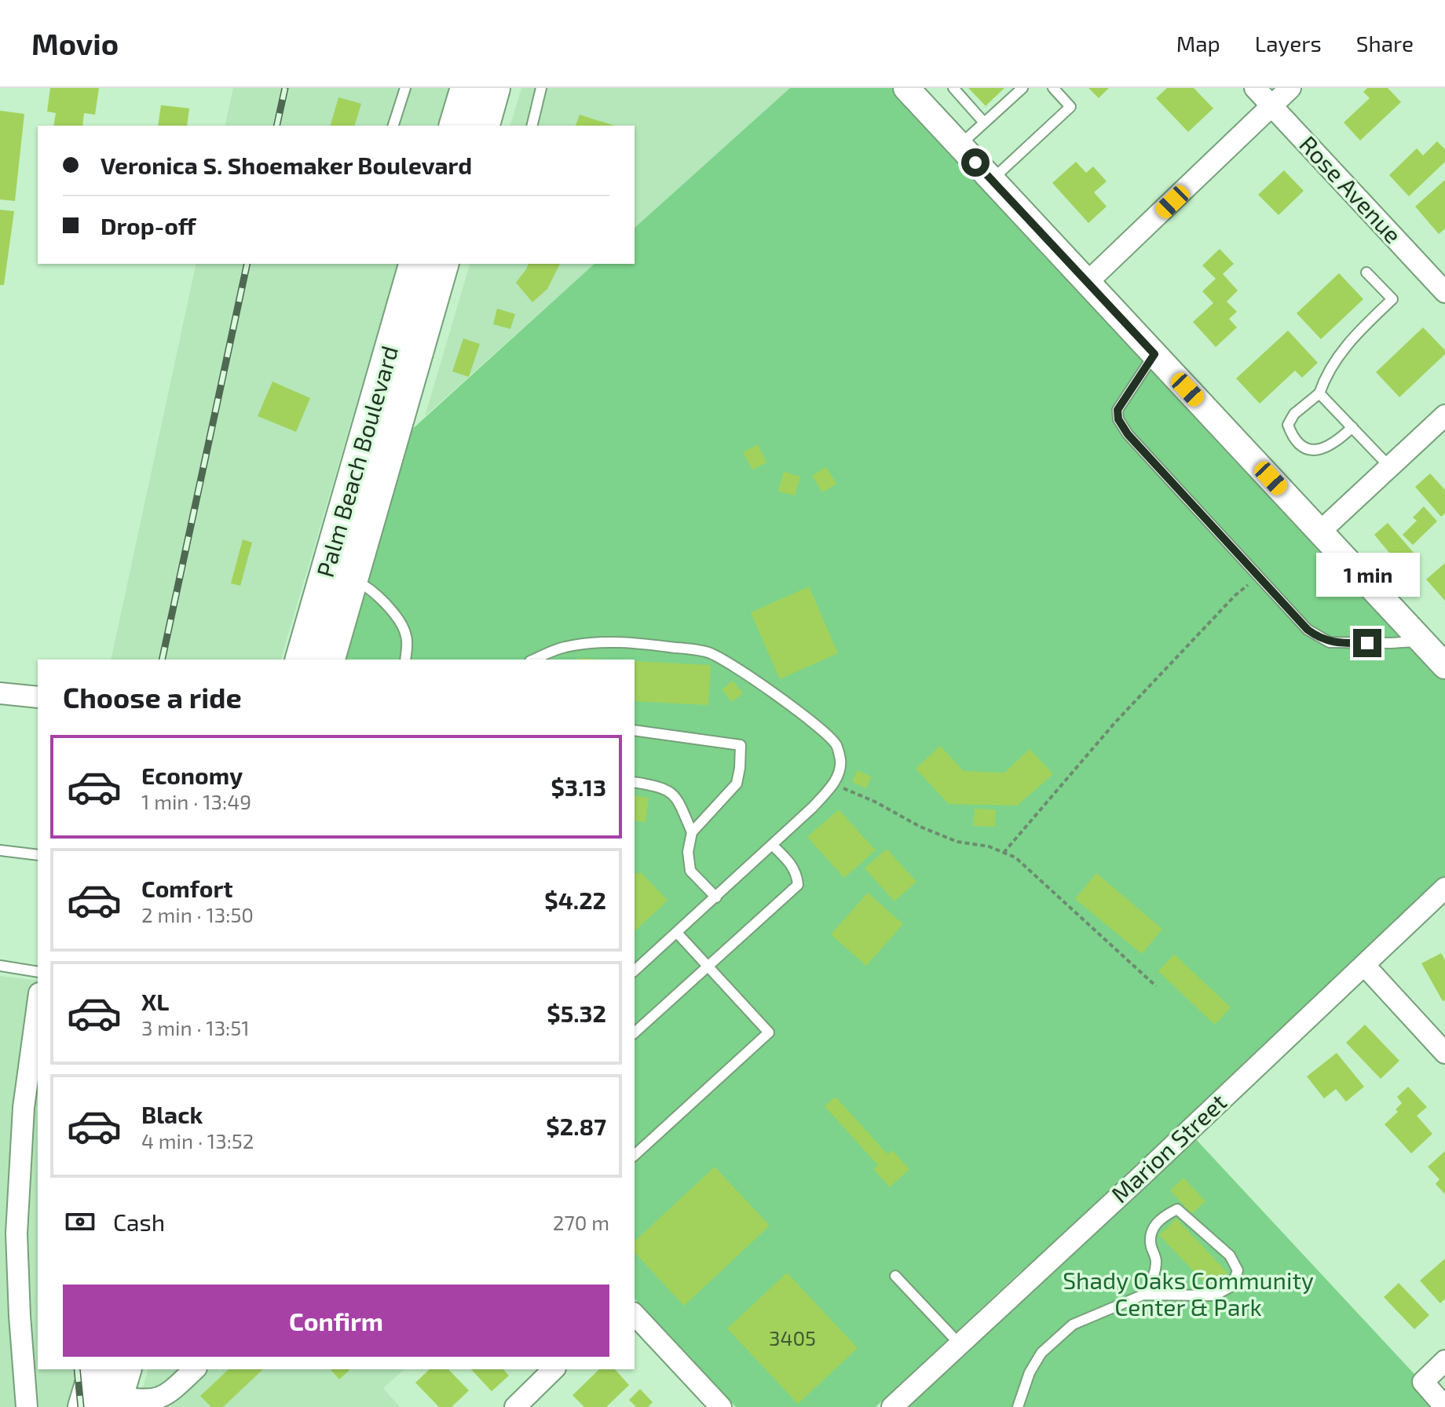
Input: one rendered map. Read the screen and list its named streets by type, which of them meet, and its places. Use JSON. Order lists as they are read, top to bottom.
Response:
{
  "streets": {
    "main road": ["Palm Beach Boulevard"],
    "street": ["Rose Avenue", "Marion Street"]
  },
  "parks": ["Shady Oaks Community Center & Park"],
  "house_numbers": ["3405"],
  "page": {
    "header": "Movio",
    "nav": ["Map", "Layers", "Share"],
    "banner": ["Veronica S. Shoemaker Boulevard", "Drop-off"],
    "bubble": "1 min",
    "heading": "Choose a ride",
    "list": [
      {
        "name": "Economy",
        "note": "1 min · 13:49",
        "value": "$3.13"
      },
      {
        "name": "Comfort",
        "note": "2 min · 13:50",
        "value": "$4.22"
      },
      {
        "name": "XL",
        "note": "3 min · 13:51",
        "value": "$5.32"
      },
      {
        "name": "Black",
        "note": "4 min · 13:52",
        "value": "$2.87"
      }
    ],
    "pay": ["Cash", "270 m"],
    "buttons": "Confirm"
  }
}
